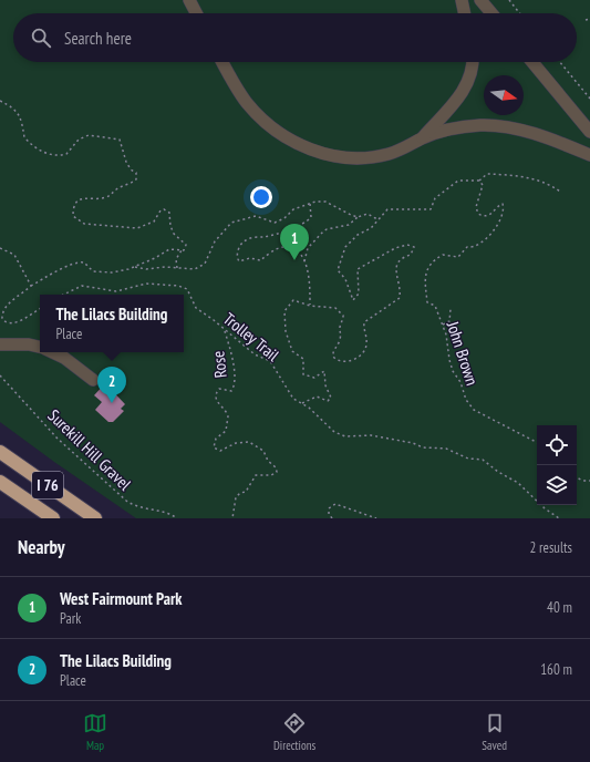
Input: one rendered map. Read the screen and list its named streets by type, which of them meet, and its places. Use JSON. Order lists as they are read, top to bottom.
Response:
{
  "streets": {
    "highway": ["I 76"],
    "path": [
      "Trolley Trail",
      "John Brown",
      "Rose",
      "Surekill Hill Gravel"
    ]
  },
  "crossings": [
    ["Trolley Trail", "Rose"]
  ],
  "north": "right",
  "page": {
    "search": "Search here",
    "pins": ["1", "2"],
    "popup": ["The Lilacs Building", "Place"],
    "heading": ["Nearby", "2 results"],
    "list": [
      {
        "mark": "1",
        "name": "West Fairmount Park",
        "note": "Park",
        "value": "40 m"
      },
      {
        "mark": "2",
        "name": "The Lilacs Building",
        "note": "Place",
        "value": "160 m"
      }
    ],
    "nav": ["Map", "Directions", "Saved"]
  }
}
